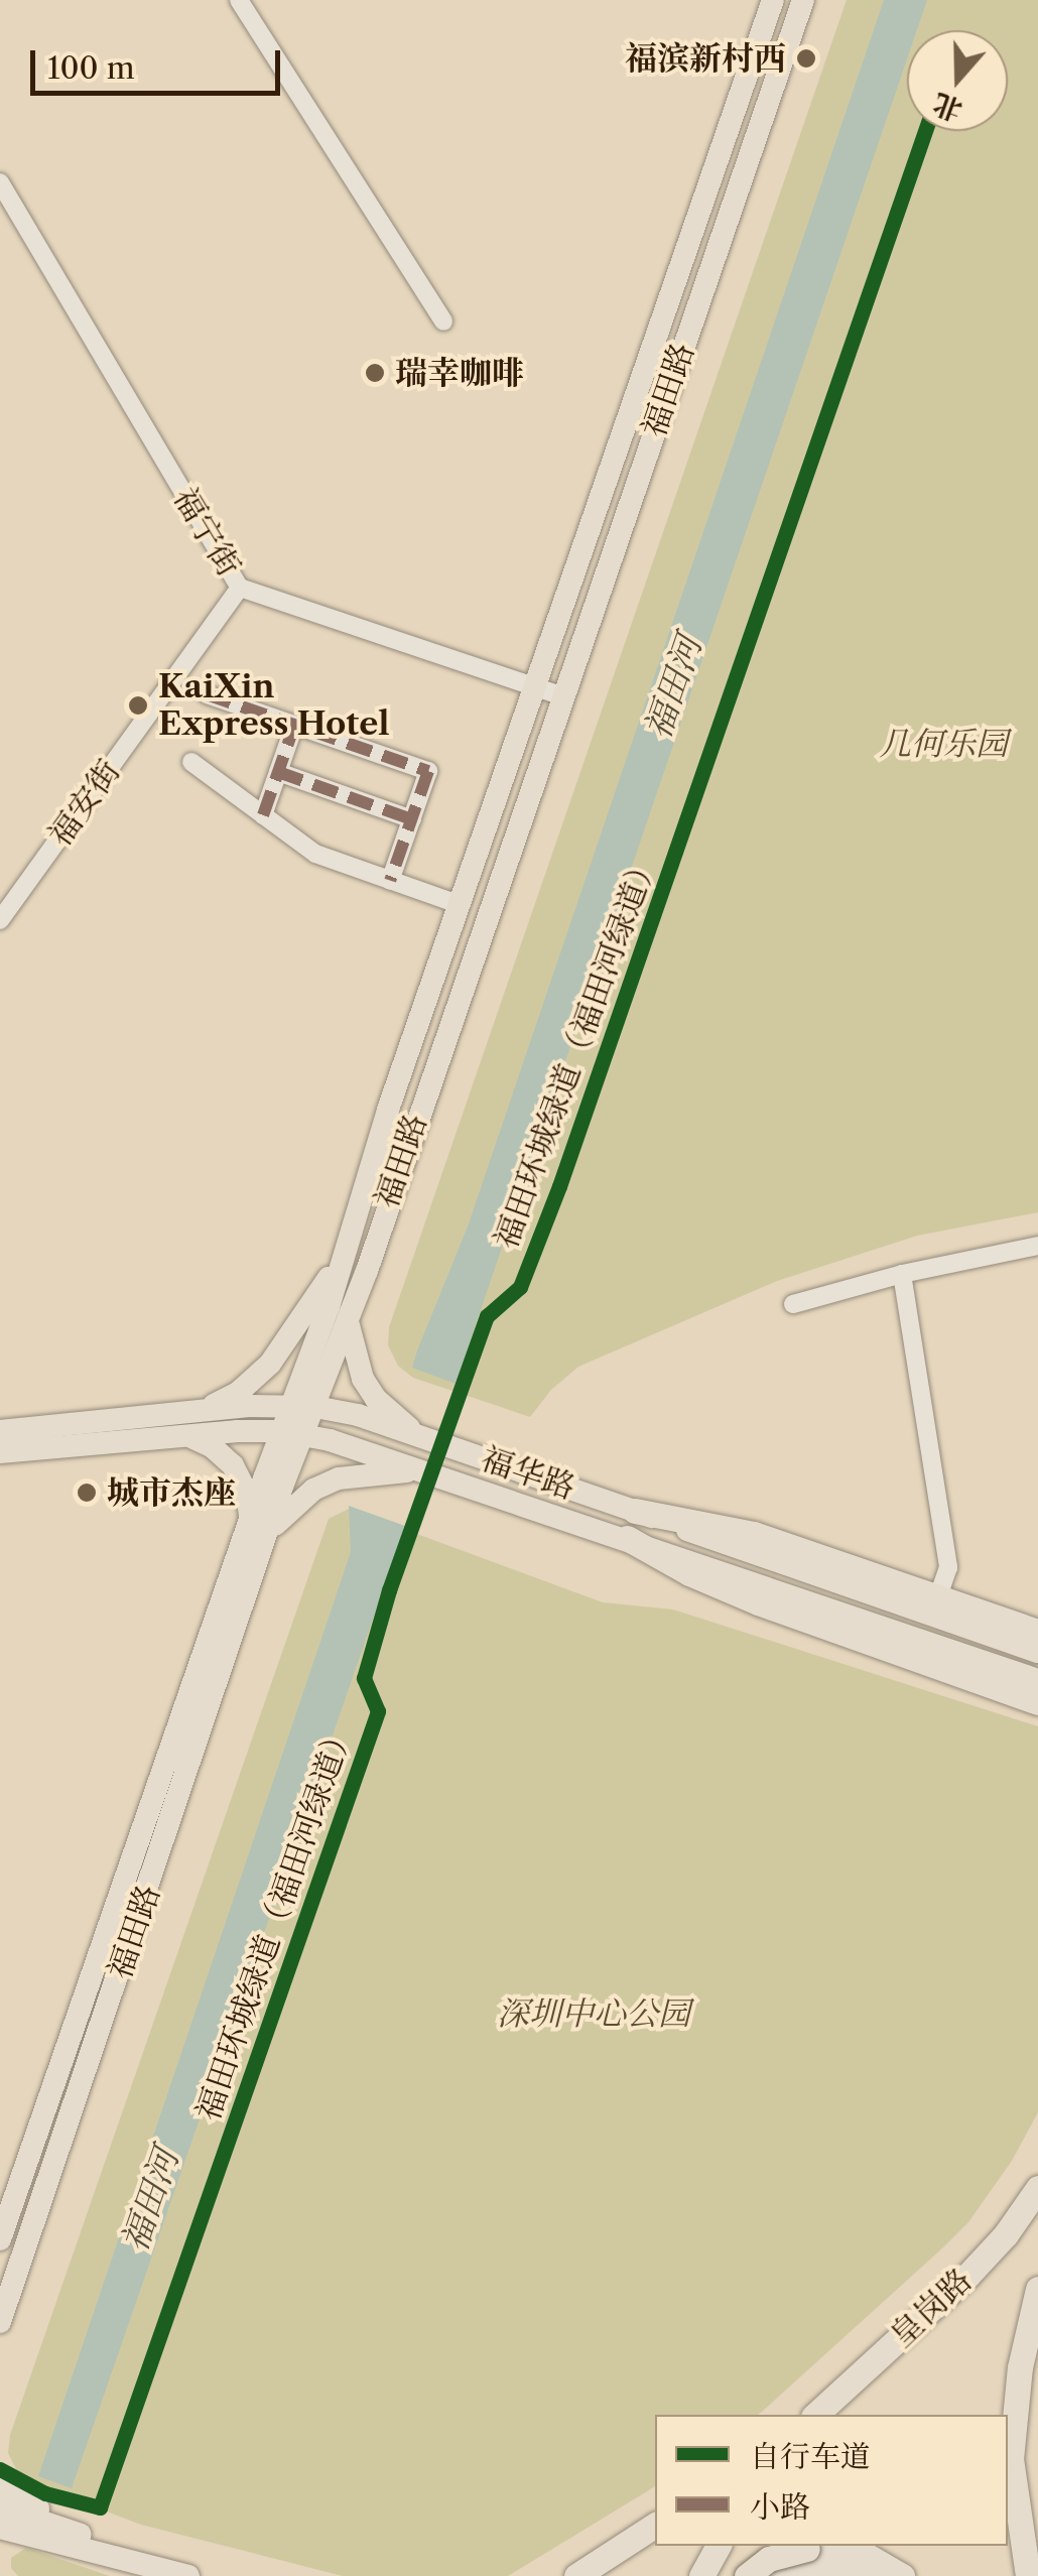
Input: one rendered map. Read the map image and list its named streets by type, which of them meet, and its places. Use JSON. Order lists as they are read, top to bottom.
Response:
{
  "streets": {
    "highway": ["皇岗路"],
    "main road": ["福田路", "福华路"],
    "street": ["福宁街", "福安街"],
    "cycle path": ["福田环城绿道（福田河绿道）"]
  },
  "crossings": [
    ["福田路", "福宁街"],
    ["福田路", "福华路"],
    ["福宁街", "福安街"]
  ],
  "water": ["福田河"],
  "parks": ["几何乐园", "深圳中心公园"],
  "places": [
    "福滨新村西",
    "瑞幸咖啡",
    "KaiXin Express Hotel",
    "城市杰座"
  ],
  "legend": ["自行车道", "小路"],
  "scale_bar": "100 m",
  "north": "bottom"
}
